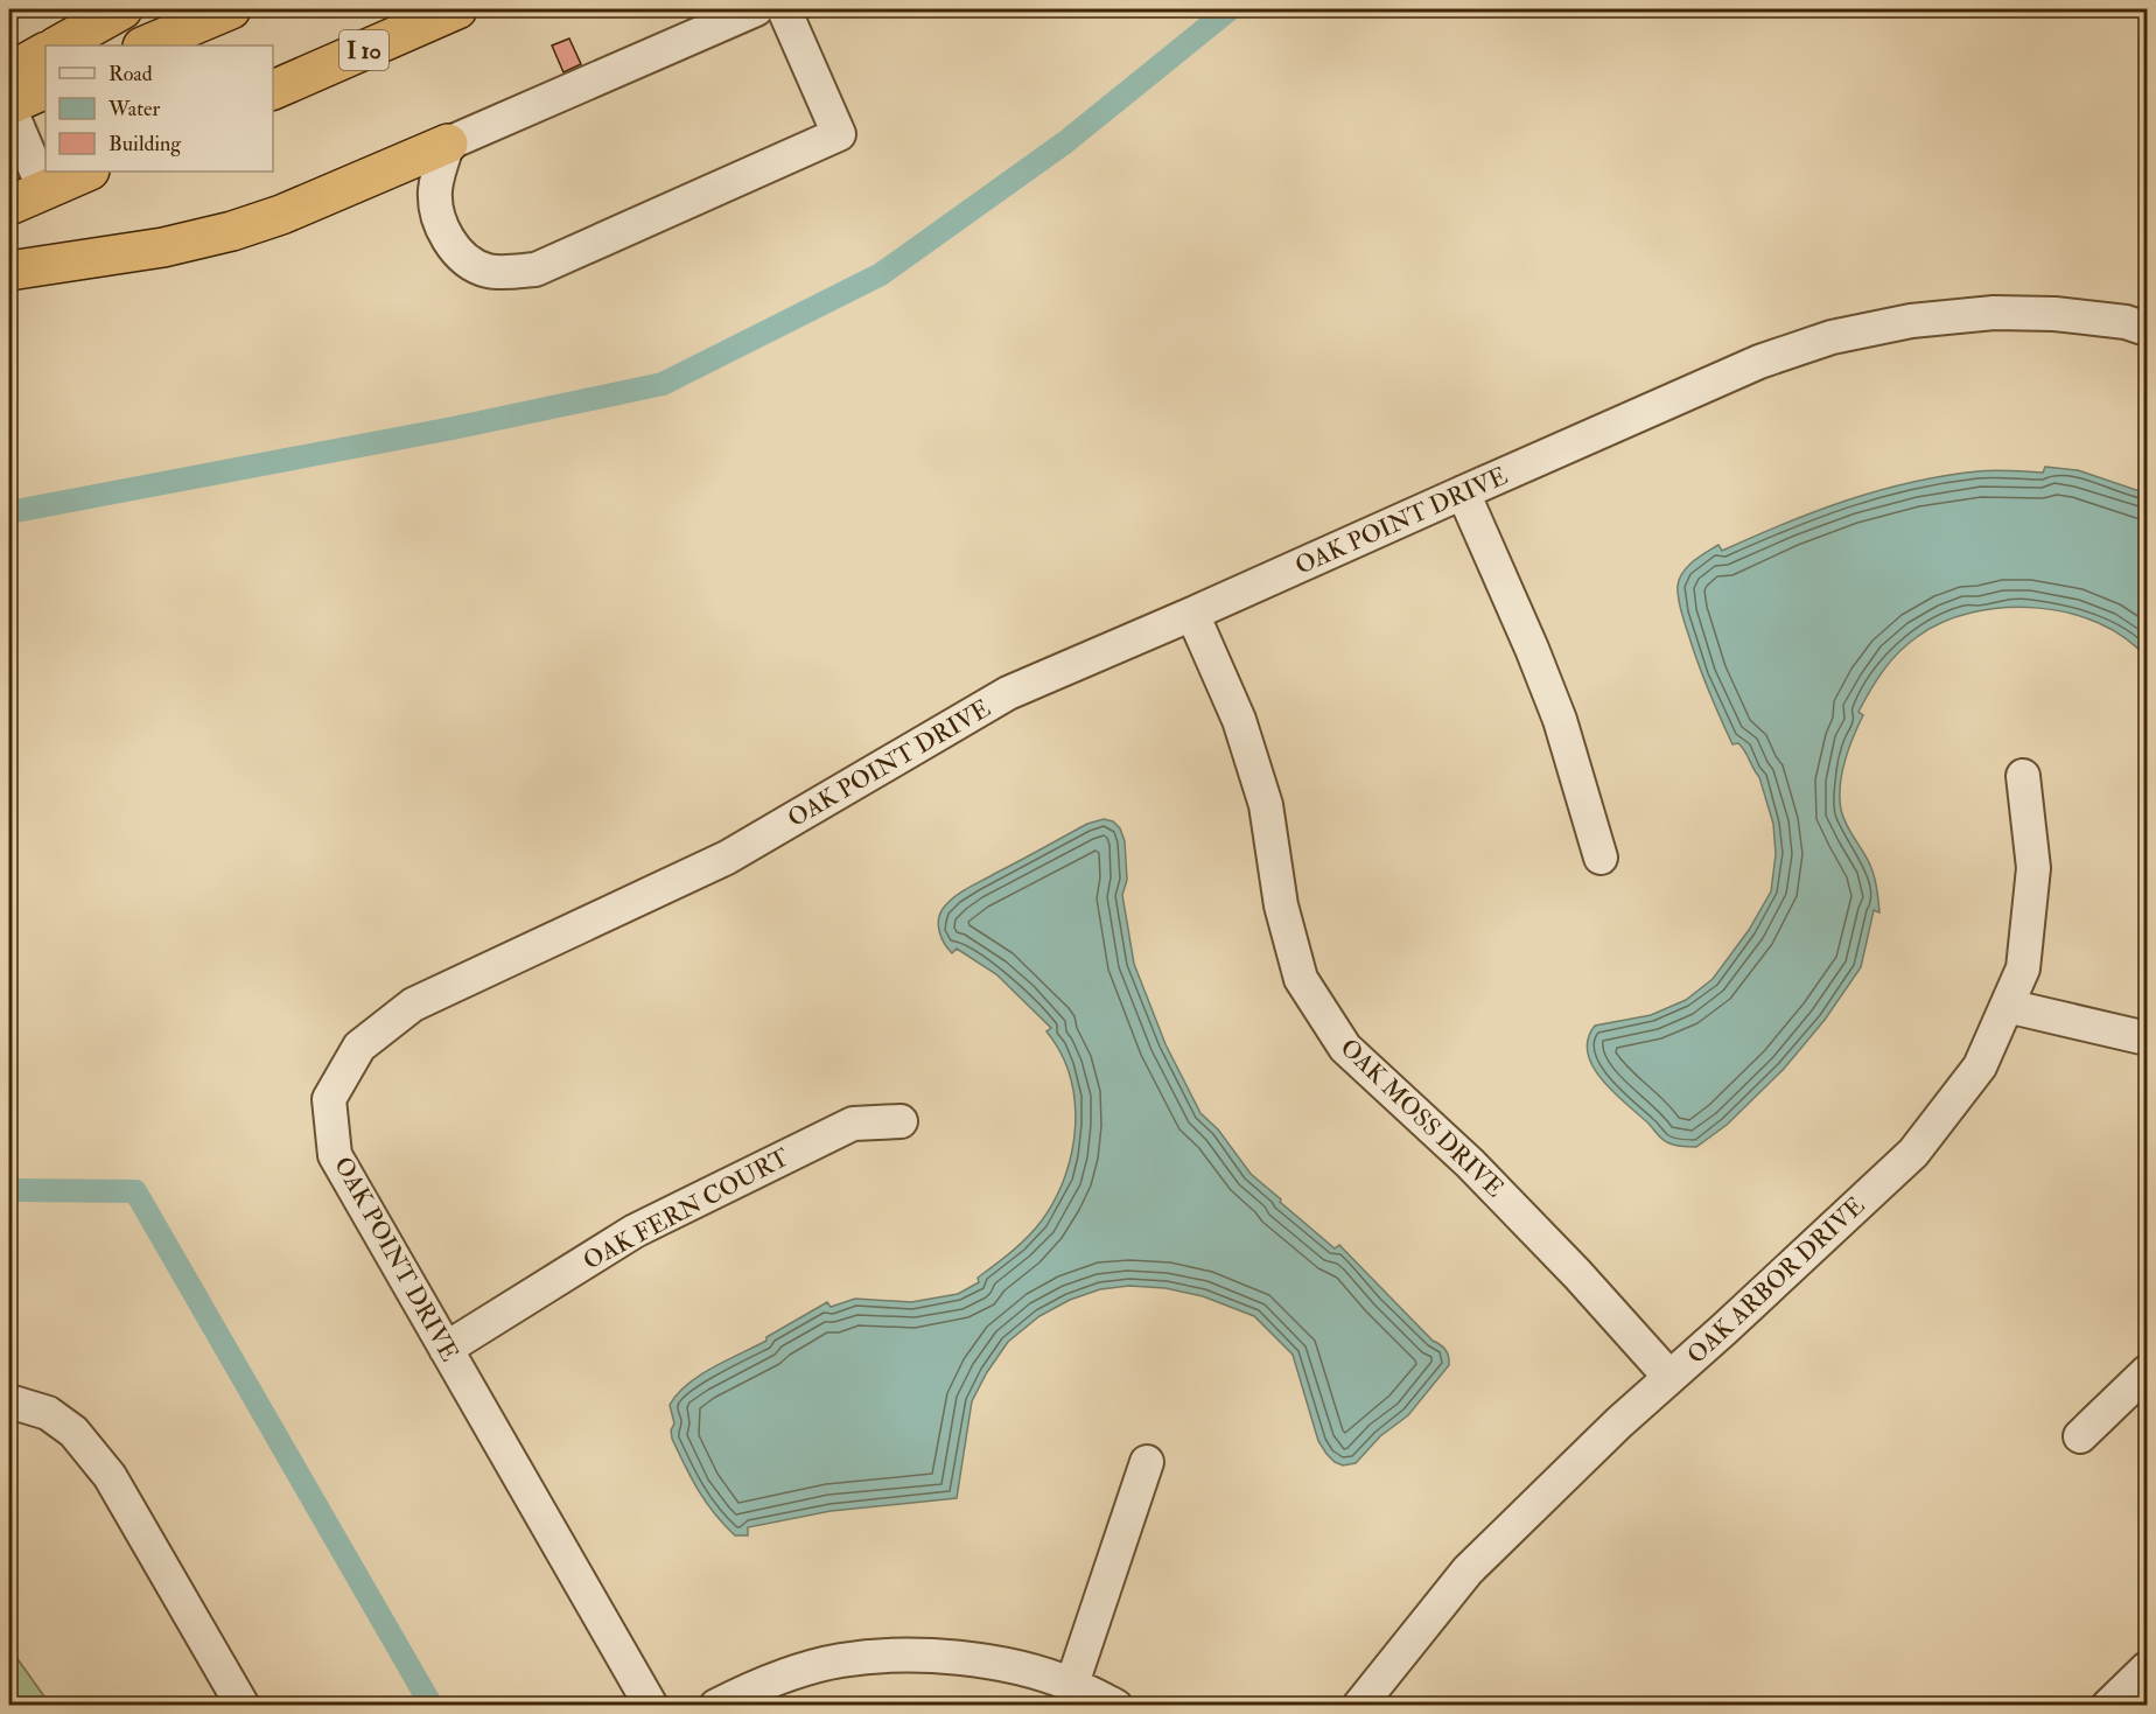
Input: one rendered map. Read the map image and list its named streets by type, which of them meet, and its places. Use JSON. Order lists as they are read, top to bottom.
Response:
{
  "streets": {
    "highway": ["I 10"],
    "street": [
      "OAK POINT DRIVE",
      "OAK MOSS DRIVE",
      "OAK FERN COURT",
      "OAK ARBOR DRIVE"
    ]
  },
  "crossings": [
    ["OAK POINT DRIVE", "OAK MOSS DRIVE"],
    ["OAK POINT DRIVE", "OAK FERN COURT"],
    ["OAK MOSS DRIVE", "OAK ARBOR DRIVE"]
  ],
  "legend": ["Road", "Water", "Building"]
}
